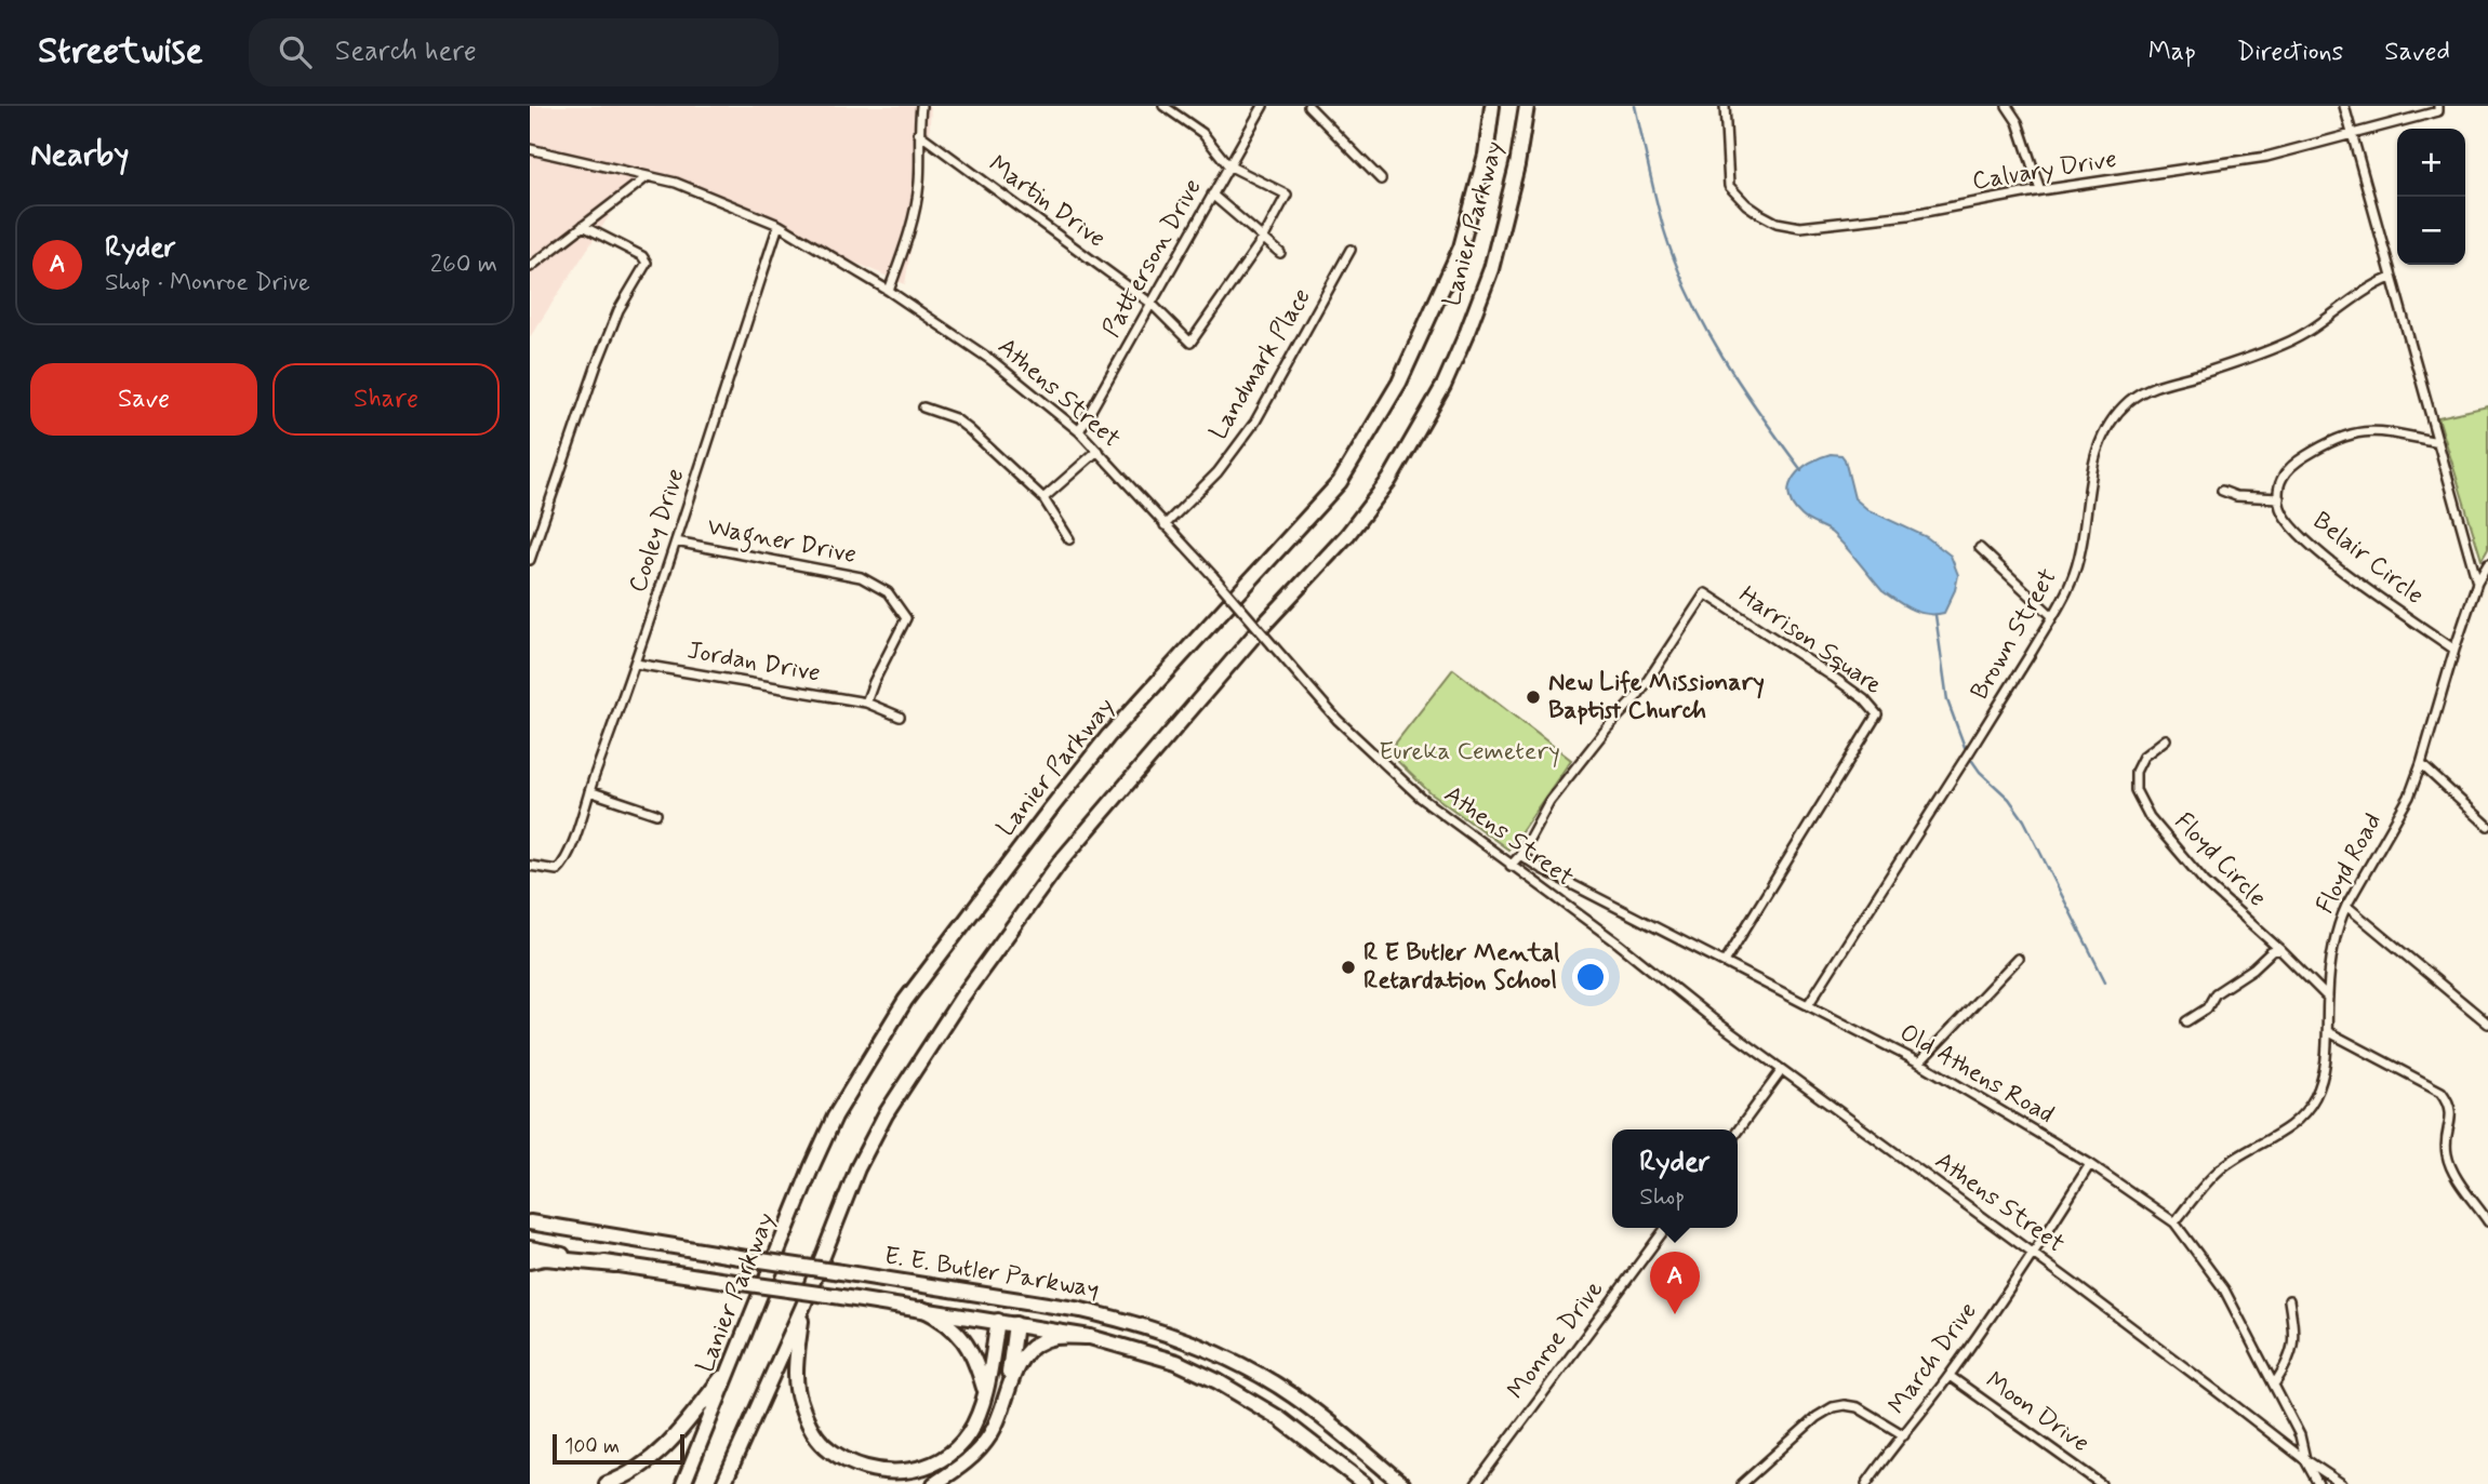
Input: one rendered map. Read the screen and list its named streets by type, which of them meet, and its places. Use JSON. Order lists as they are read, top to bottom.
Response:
{
  "streets": {
    "highway": ["Lanier Parkway", "E. E. Butler Parkway"],
    "street": [
      "Calvary Drive",
      "Martin Drive",
      "Patterson Drive",
      "Landmark Place",
      "Athens Street",
      "Cooley Drive",
      "Wagner Drive",
      "Belair Circle",
      "Brown Street",
      "Harrison Square",
      "Jordan Drive",
      "Floyd Circle",
      "Floyd Road",
      "Old Athens Road",
      "Monroe Drive",
      "March Drive",
      "Moon Drive"
    ]
  },
  "crossings": [
    ["Martin Drive", "Patterson Drive"],
    ["Patterson Drive", "Athens Street"],
    ["Landmark Place", "Athens Street"],
    ["Athens Street", "Cooley Drive"],
    ["Athens Street", "Old Athens Road"],
    ["Athens Street", "March Drive"],
    ["Cooley Drive", "Wagner Drive"],
    ["Cooley Drive", "Jordan Drive"],
    ["Wagner Drive", "Jordan Drive"],
    ["Belair Circle", "Floyd Road"],
    ["Brown Street", "Old Athens Road"],
    ["Harrison Square", "Old Athens Road"],
    ["Floyd Circle", "Floyd Road"],
    ["Floyd Road", "Old Athens Road"],
    ["Old Athens Road", "March Drive"],
    ["March Drive", "Moon Drive"]
  ],
  "parks": ["Eureka Cemetery"],
  "places": ["New Life Missionary Baptist Church", "R E Butler Mental Retardation School"],
  "scale_bar": "100 m",
  "page": {
    "header": "Streetwise",
    "search": "Search here",
    "nav": ["Map", "Directions", "Saved"],
    "heading": "Nearby",
    "map_buttons": ["+", "−"],
    "list": [
      {
        "mark": "A",
        "name": "Ryder",
        "note": "Shop · Monroe Drive",
        "value": "260 m"
      }
    ],
    "buttons": ["Save", "Share"],
    "popup": ["Ryder", "Shop"],
    "pins": "A",
    "scale": "100 m"
  }
}
